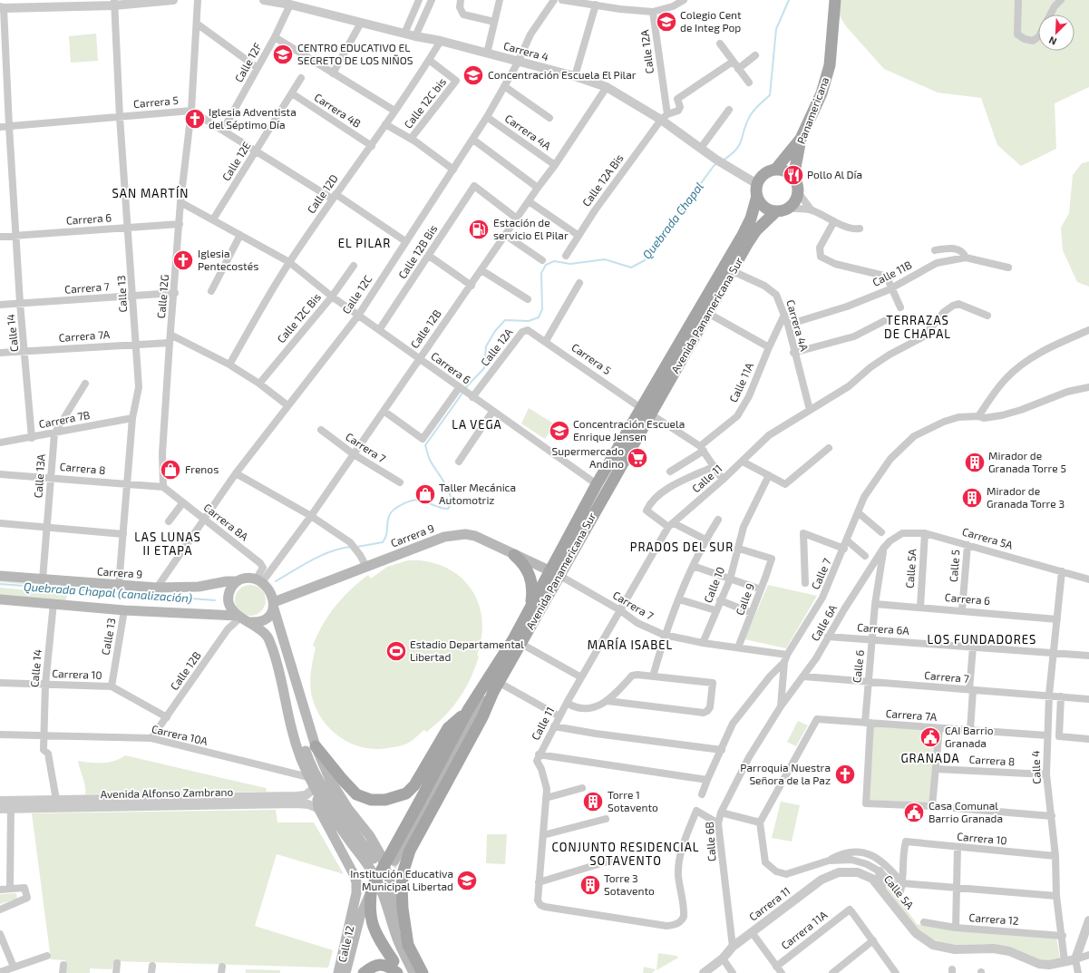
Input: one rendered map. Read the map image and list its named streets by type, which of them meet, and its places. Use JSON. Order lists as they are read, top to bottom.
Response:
{
  "streets": {
    "main road": [
      "Panamericana",
      "Avenida Panamericana Sur",
      "Carrera 9",
      "Calle 12"
    ],
    "street": [
      "Carrera 4",
      "Calle 12A",
      "Calle 12F",
      "Carrera 5",
      "Calle 12C bis",
      "Carrera 4B",
      "Carrera 4A",
      "Calle 12E",
      "Calle 12A Bis",
      "Calle 12D",
      "Carrera 6",
      "Calle 12B Bis",
      "Calle 11B",
      "Carrera 7",
      "Calle 13",
      "Calle 12C",
      "Calle 12G",
      "Calle 12C Bis",
      "Calle 12B",
      "Calle 14",
      "Carrera 7A",
      "Calle 11A",
      "Carrera 7B",
      "Carrera 8",
      "Calle 13A",
      "Calle 11",
      "Carrera 8A",
      "Carrera 5A",
      "Calle 5",
      "Calle 5A",
      "Calle 7",
      "Calle 10",
      "Calle 9",
      "Calle 6A",
      "Carrera 6A",
      "Calle 6",
      "Carrera 10",
      "Carrera 10A",
      "Calle 4",
      "Avenida Alfonso Zambrano",
      "Calle 6B",
      "Carrera 11",
      "Carrera 12",
      "Carrera 11A"
    ]
  },
  "crossings": [
    ["Carrera 4", "Calle 12A"],
    ["Carrera 4", "Calle 12F"],
    ["Carrera 4", "Panamericana"],
    ["Carrera 4", "Calle 12A Bis"],
    ["Carrera 4", "Calle 12D"],
    ["Carrera 4", "Calle 12C"],
    ["Carrera 4", "Avenida Panamericana Sur"],
    ["Carrera 4", "Calle 12B"],
    ["Calle 12A", "Carrera 5"],
    ["Calle 12A", "Calle 12A Bis"],
    ["Calle 12A", "Carrera 6"],
    ["Calle 12F", "Carrera 5"],
    ["Carrera 5", "Calle 12E"],
    ["Carrera 5", "Calle 12D"],
    ["Carrera 5", "Calle 13"],
    ["Carrera 5", "Calle 12C"],
    ["Carrera 5", "Calle 12G"],
    ["Carrera 5", "Avenida Panamericana Sur"],
    ["Carrera 5", "Calle 14"],
    ["Carrera 5", "Calle 11A"],
    ["Carrera 5", "Calle 11"],
    ["Calle 12C bis", "Calle 12D"],
    ["Carrera 4B", "Calle 12E"],
    ["Carrera 4B", "Calle 12D"],
    ["Panamericana", "Avenida Panamericana Sur"],
    ["Carrera 4A", "Calle 11B"],
    ["Carrera 4A", "Calle 12C"],
    ["Carrera 4A", "Avenida Panamericana Sur"],
    ["Carrera 4A", "Calle 12B"],
    ["Carrera 4A", "Calle 11A"],
    ["Carrera 4A", "Calle 11"],
    ["Calle 12E", "Carrera 6"],
    ["Calle 12D", "Carrera 6"],
    ["Carrera 6", "Calle 12B Bis"],
    ["Carrera 6", "Calle 13"],
    ["Carrera 6", "Calle 12C"],
    ["Carrera 6", "Calle 12G"],
    ["Carrera 6", "Avenida Panamericana Sur"],
    ["Carrera 6", "Calle 12C Bis"],
    ["Carrera 6", "Calle 12B"],
    ["Carrera 6", "Calle 14"],
    ["Carrera 6", "Calle 5"],
    ["Carrera 6", "Calle 5A"],
    ["Carrera 6", "Calle 6"],
    ["Carrera 6", "Calle 4"],
    ["Calle 12B Bis", "Calle 12B"],
    ["Carrera 7", "Calle 13"],
    ["Carrera 7", "Calle 12G"],
    ["Carrera 7", "Avenida Panamericana Sur"],
    ["Carrera 7", "Calle 12B"],
    ["Carrera 7", "Calle 14"],
    ["Carrera 7", "Calle 11"],
    ["Carrera 7", "Carrera 9"],
    ["Carrera 7", "Calle 7"],
    ["Carrera 7", "Calle 10"],
    ["Carrera 7", "Calle 9"],
    ["Carrera 7", "Calle 6A"],
    ["Carrera 7", "Calle 6"],
    ["Carrera 7", "Calle 4"],
    ["Calle 13", "Carrera 7A"],
    ["Calle 13", "Carrera 7B"],
    ["Calle 13", "Carrera 8"],
    ["Calle 13", "Carrera 9"],
    ["Calle 13", "Carrera 10"],
    ["Calle 12C", "Carrera 8A"],
    ["Calle 12C", "Carrera 9"],
    ["Calle 12G", "Carrera 7A"],
    ["Calle 12G", "Carrera 8"],
    ["Calle 12G", "Carrera 8A"],
    ["Avenida Panamericana Sur", "Carrera 9"],
    ["Calle 12B", "Carrera 8A"],
    ["Calle 12B", "Carrera 9"],
    ["Calle 12B", "Carrera 10"],
    ["Calle 12B", "Carrera 10A"],
    ["Calle 14", "Carrera 7A"],
    ["Calle 14", "Carrera 7B"],
    ["Calle 14", "Carrera 10"],
    ["Calle 14", "Carrera 10A"],
    ["Calle 14", "Avenida Alfonso Zambrano"],
    ["Carrera 7A", "Calle 6"],
    ["Carrera 7A", "Calle 4"],
    ["Carrera 7B", "Calle 13A"],
    ["Carrera 8", "Calle 13A"],
    ["Carrera 8", "Carrera 8A"],
    ["Carrera 8", "Calle 4"],
    ["Calle 13A", "Carrera 9"],
    ["Calle 11", "Calle 6B"],
    ["Carrera 8A", "Carrera 9"],
    ["Carrera 5A", "Calle 5"],
    ["Carrera 5A", "Calle 5A"],
    ["Carrera 5A", "Calle 6A"],
    ["Carrera 5A", "Calle 6"],
    ["Carrera 5A", "Calle 4"],
    ["Calle 5A", "Calle 4"],
    ["Calle 5A", "Carrera 11"],
    ["Calle 10", "Calle 9"],
    ["Calle 6A", "Carrera 6A"],
    ["Calle 6A", "Calle 6"],
    ["Calle 6A", "Calle 6B"],
    ["Carrera 6A", "Calle 6"],
    ["Carrera 6A", "Calle 4"],
    ["Carrera 10", "Calle 4"],
    ["Calle 4", "Carrera 12"],
    ["Calle 6B", "Carrera 11"]
  ],
  "districts": [
    "SAN MARTÍN",
    "EL PILAR",
    "TERRAZAS DE CHAPAL",
    "LA VEGA",
    "LAS LUNAS II ETAPA",
    "PRADOS DEL SUR",
    "LOS FUNDADORES",
    "MARÍA ISABEL",
    "GRANADA",
    "CONJUNTO RESIDENCIAL SOTAVENTO"
  ],
  "water": ["Quebrada Chapal", "Quebrada Chapal (canalización)"],
  "places": {
    "school or university": [
      "Colegio Cent de Integ Pop",
      "CENTRO EDUCATIVO EL SECRETO DE LOS NIÑOS",
      "Concentración Escuela El Pilar",
      "Concentración Escuela Enrique Jensen",
      "Institución Educativa Municipal Libertad"
    ],
    "church": ["Iglesia Adventista del Séptimo Día", "Iglesia Pentecostés", "Parroquia Nuestra Señora de la Paz"],
    "restaurant": ["Pollo Al Día"],
    "fuel station": ["Estación de servicio El Pilar"],
    "supermarket": ["Supermercado Andino"],
    "building": [
      "Mirador de Granada Torre 5",
      "Mirador de Granada Torre 3",
      "Torre 1 Sotavento",
      "Torre 3 Sotavento"
    ],
    "shop": ["Frenos", "Taller Mecánica Automotriz"],
    "sports": ["Estadio Departamental Libertad"],
    "public building": ["CAI Barrio Granada", "Casa Comunal Barrio Granada"]
  },
  "north": "bottom left"
}
